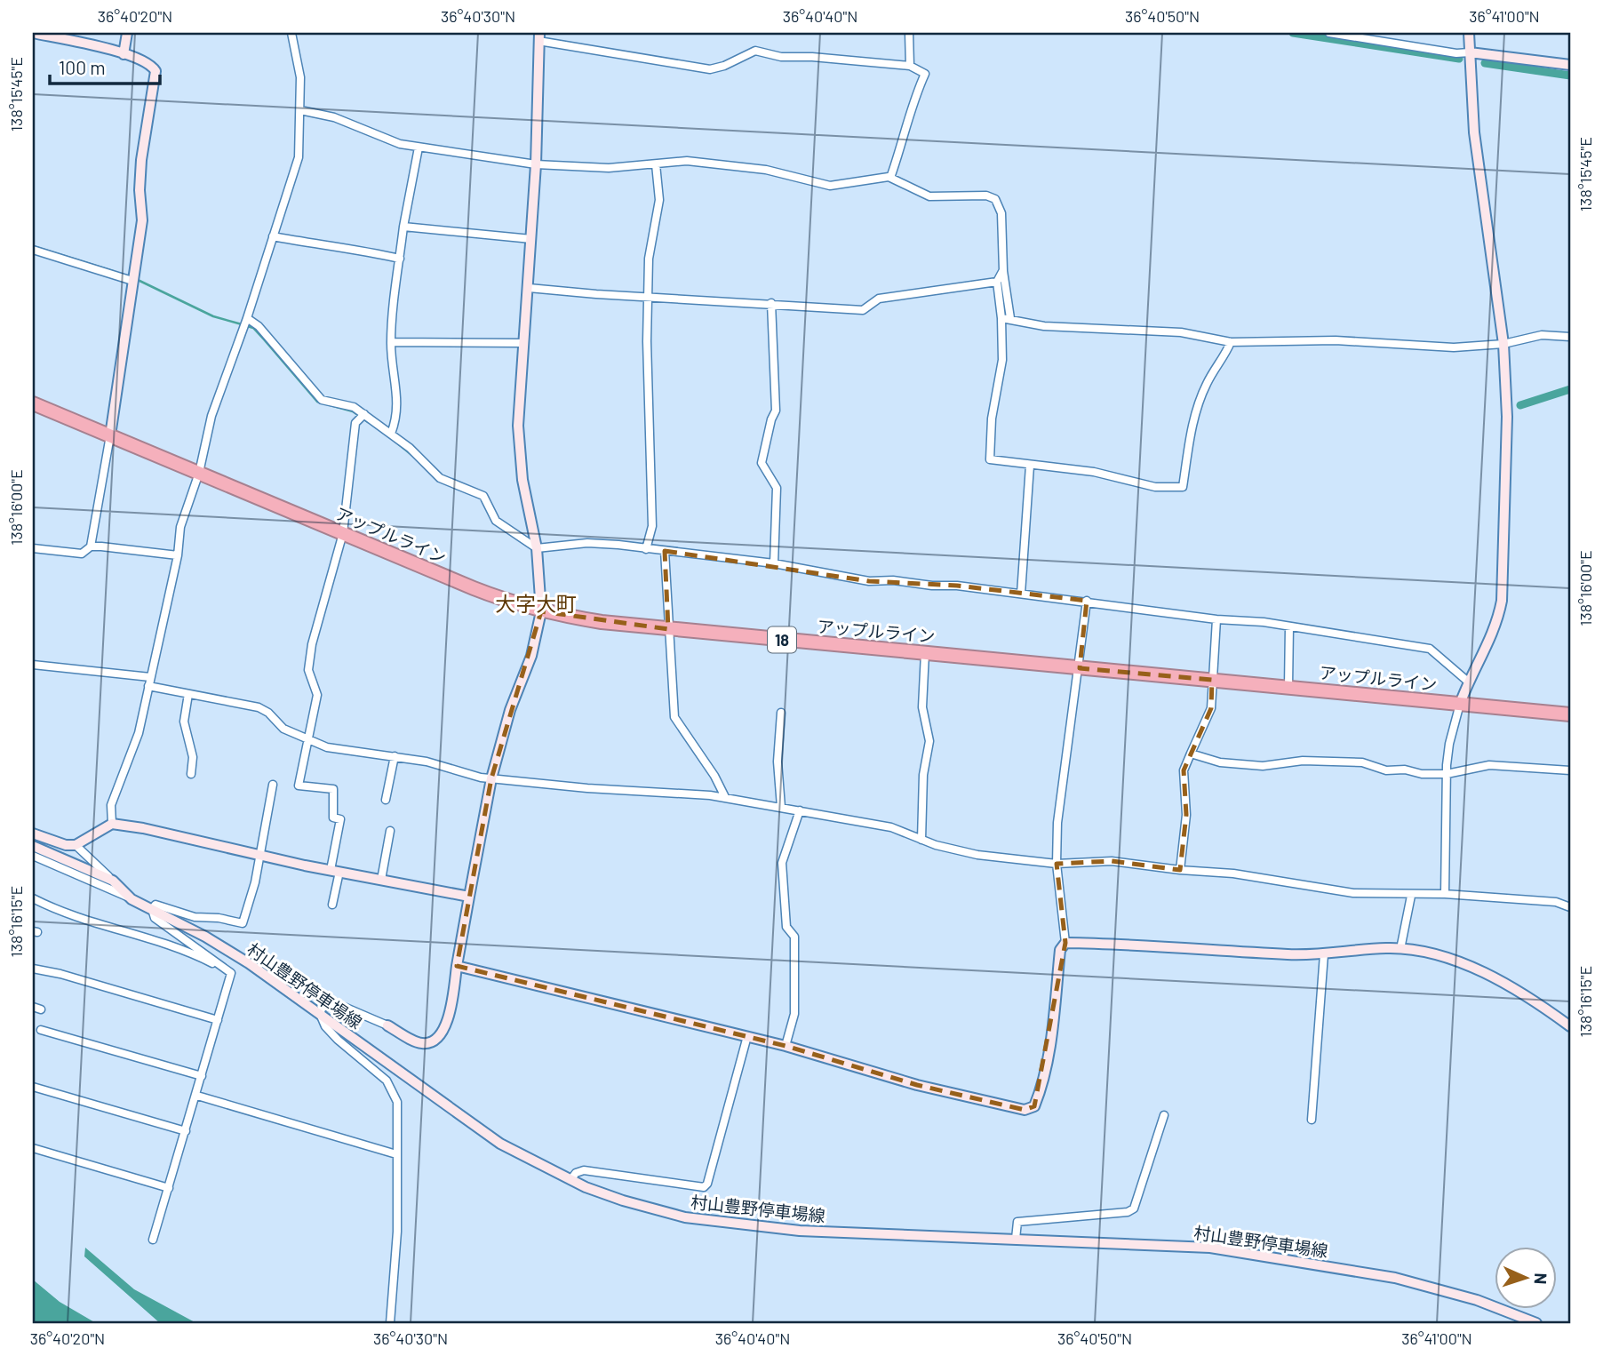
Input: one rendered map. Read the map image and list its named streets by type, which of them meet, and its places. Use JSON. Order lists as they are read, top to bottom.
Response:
{
  "streets": {
    "highway": ["アップルライン", "18"],
    "street": ["村山豊野停車場線"]
  },
  "districts": ["大字大町"],
  "scale_bar": "100 m",
  "north": "right",
  "coordinates": [
    "36°40'20\"N",
    "36°40'30\"N",
    "36°40'40\"N",
    "36°40'50\"N",
    "36°41'00\"N",
    "138°15'45\"E",
    "138°16'00\"E",
    "138°16'15\"E"
  ]
}
